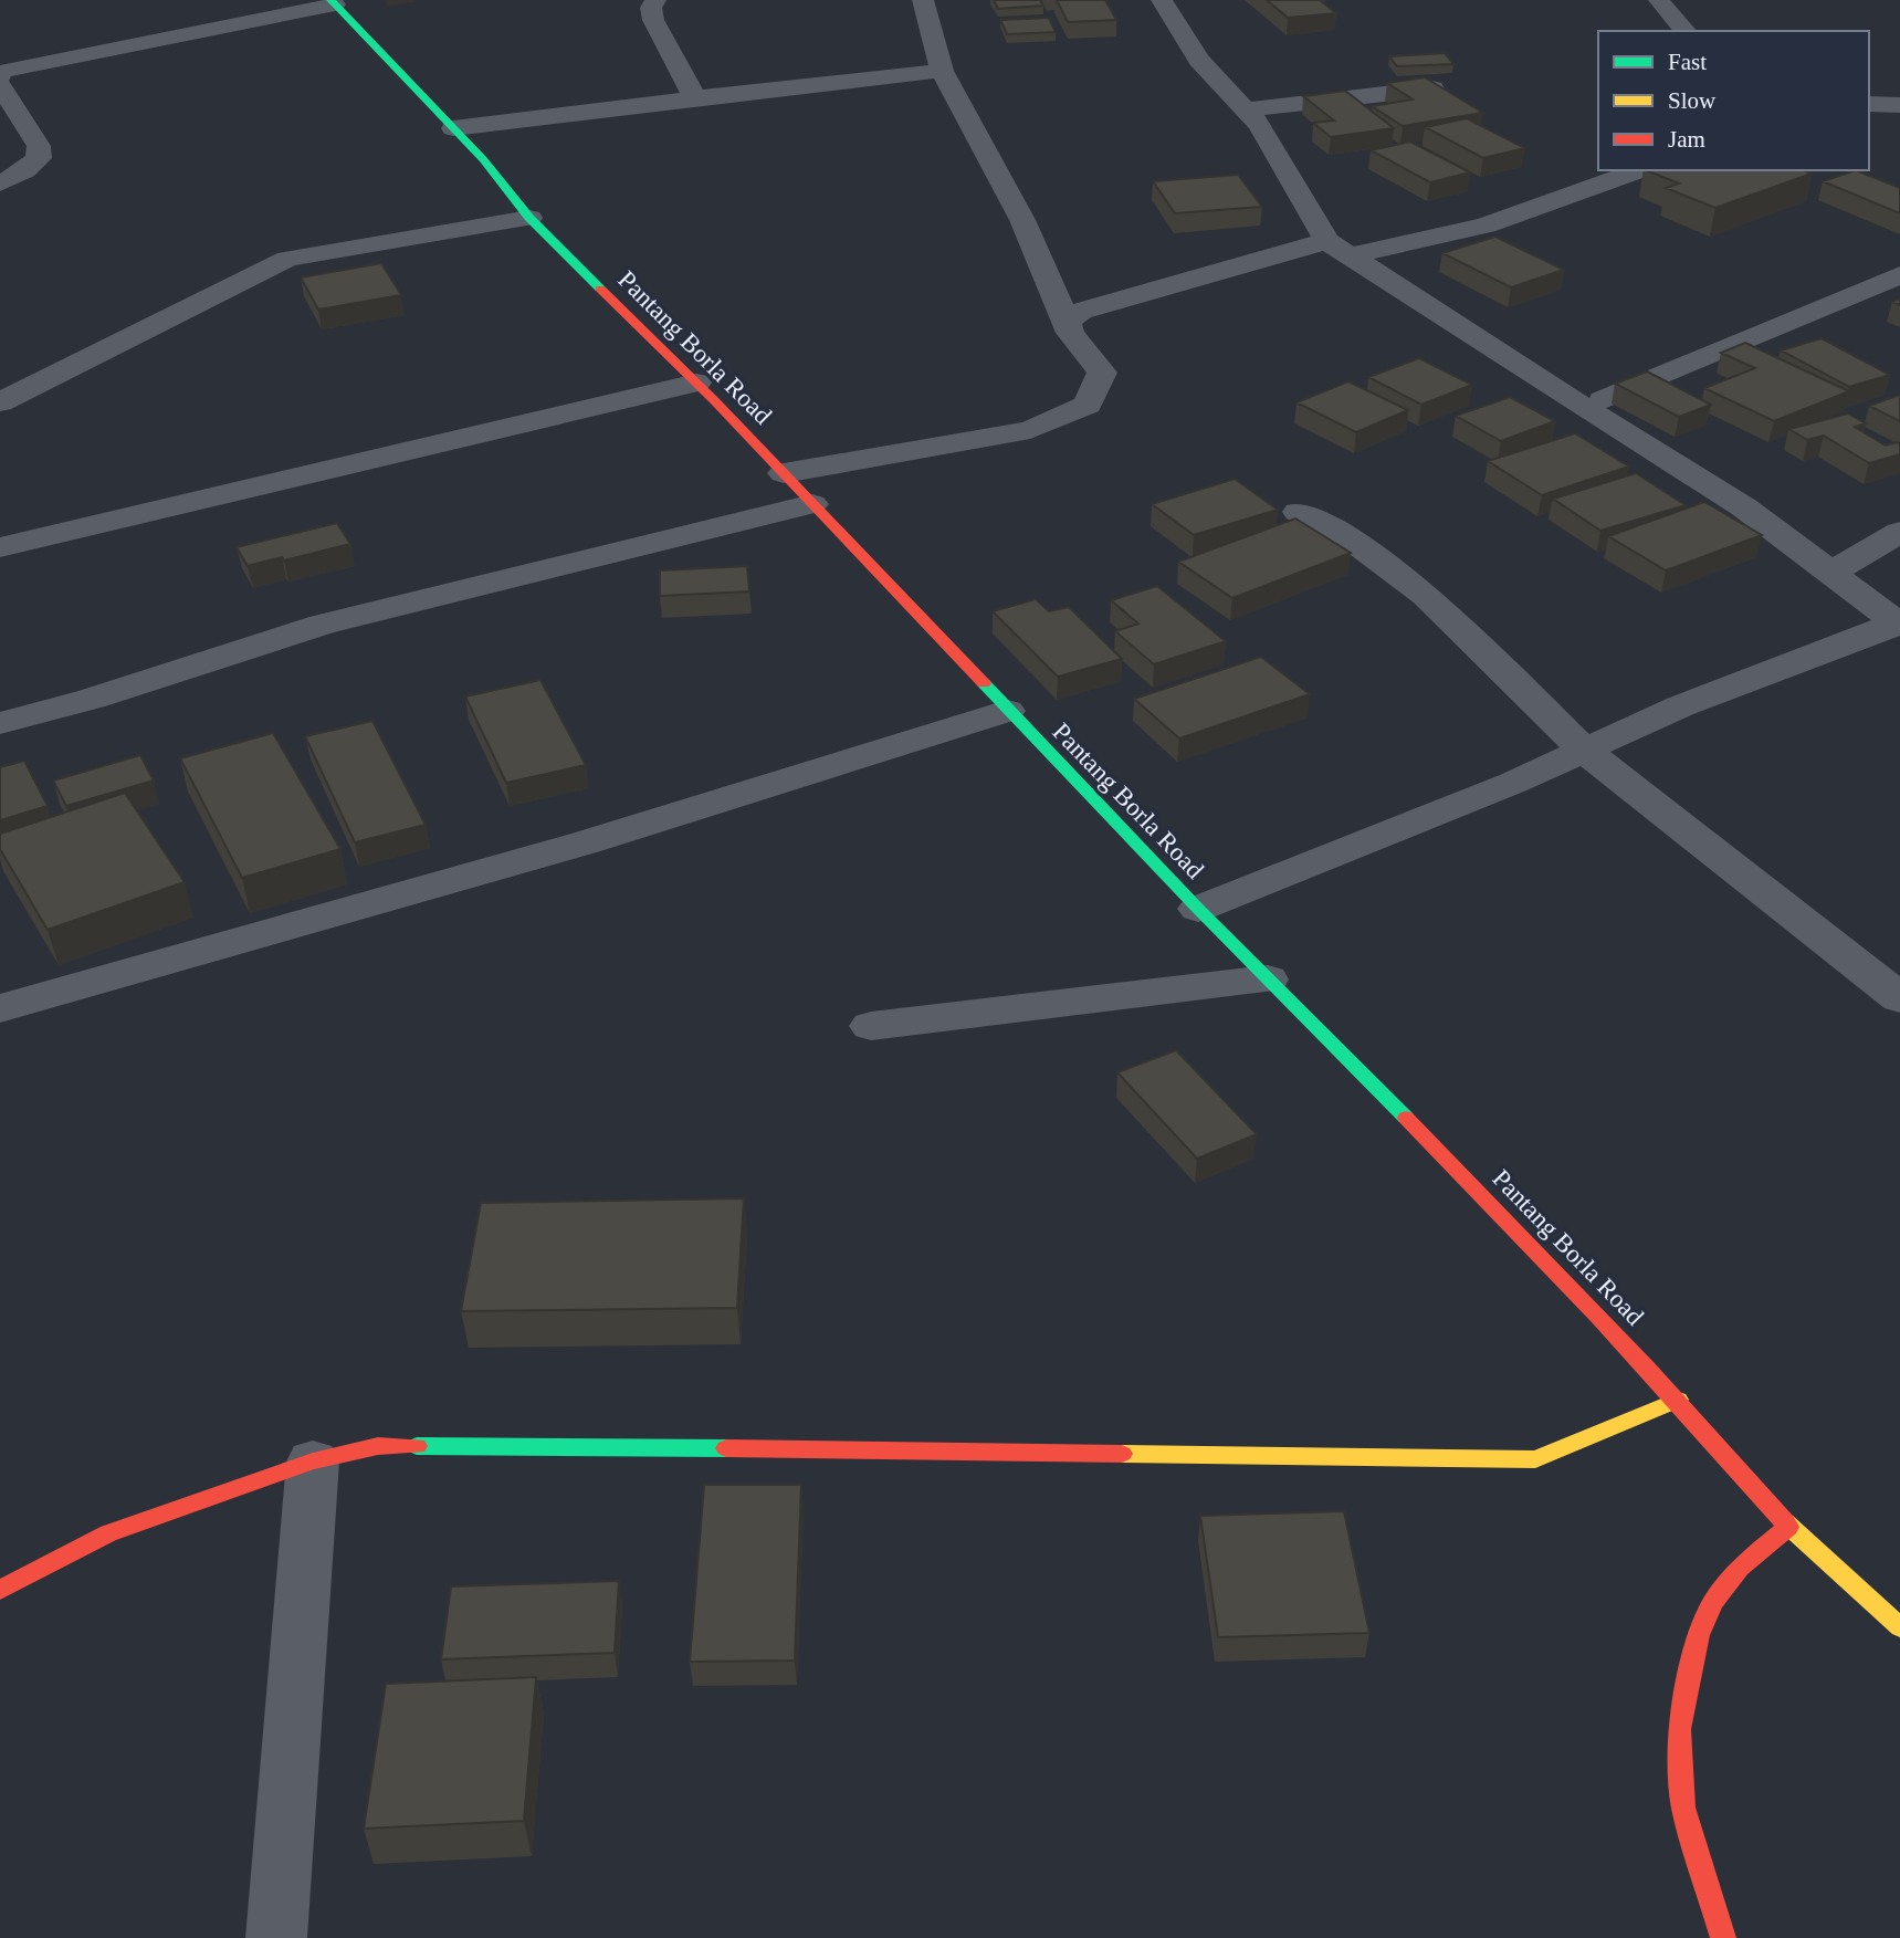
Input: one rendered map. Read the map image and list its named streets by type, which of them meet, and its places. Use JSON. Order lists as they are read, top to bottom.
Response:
{
  "streets": {
    "street": ["Pantang Borla Road"]
  },
  "legend": ["Fast", "Slow", "Jam"]
}
